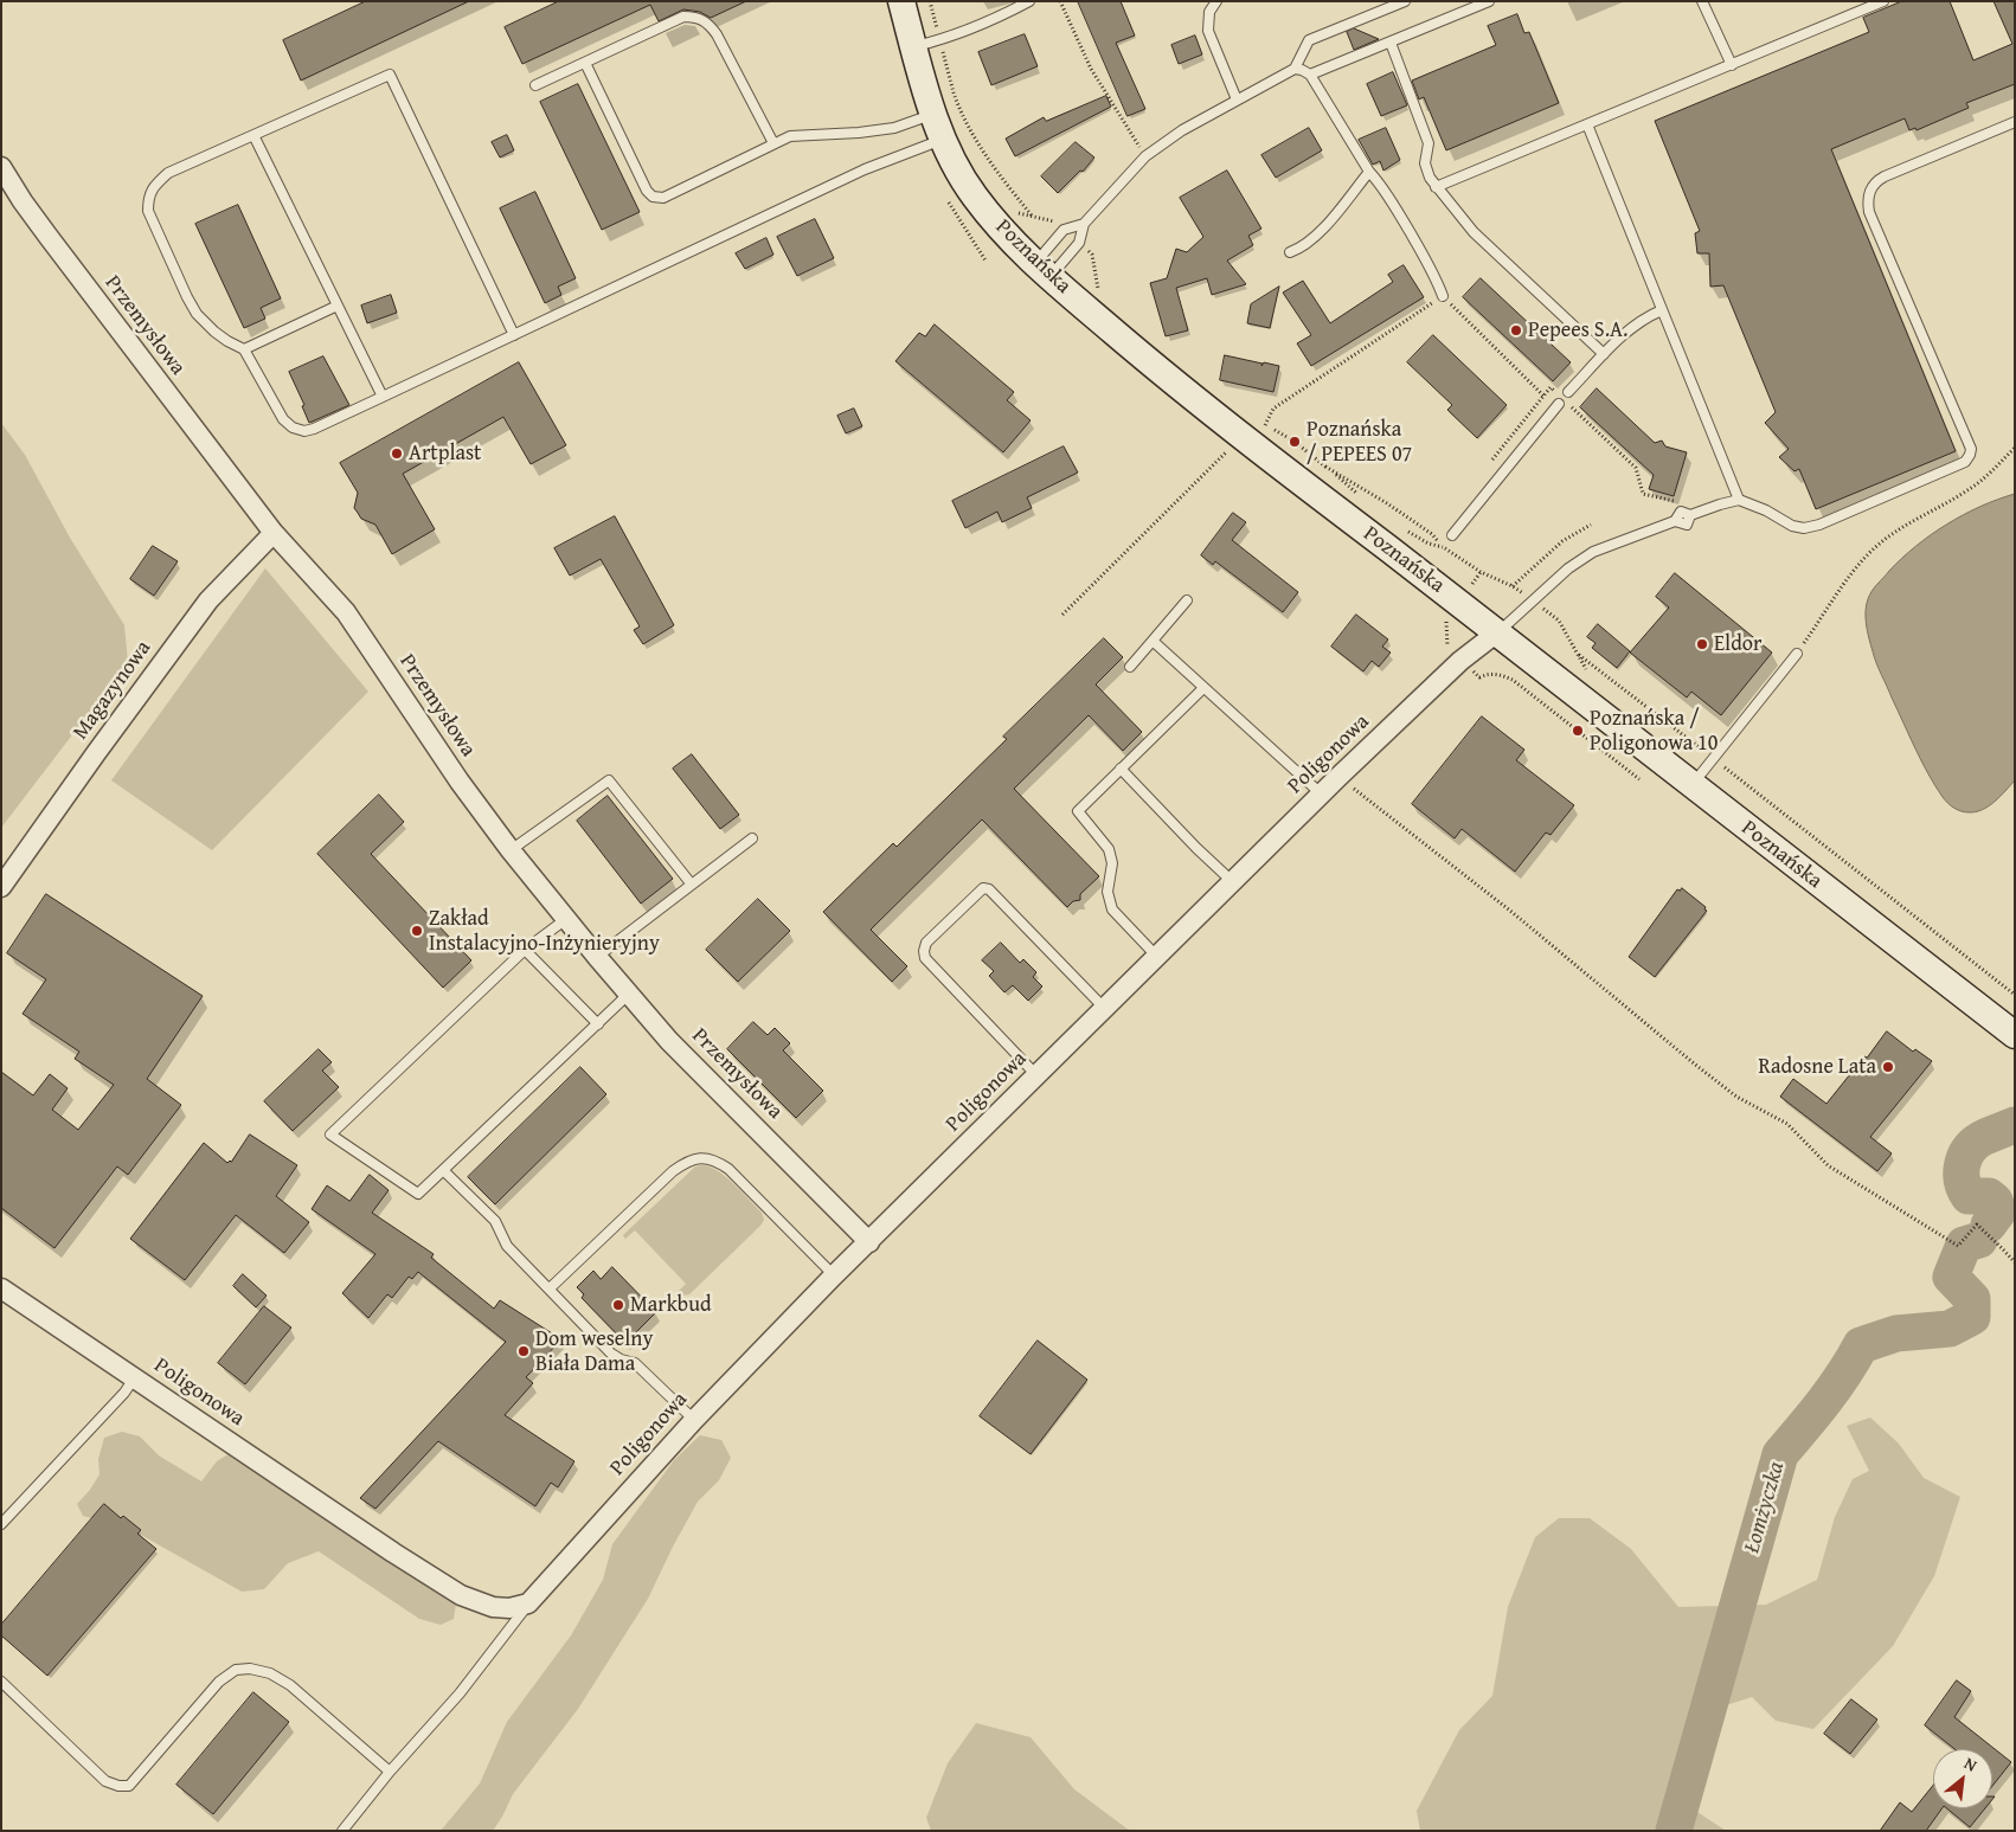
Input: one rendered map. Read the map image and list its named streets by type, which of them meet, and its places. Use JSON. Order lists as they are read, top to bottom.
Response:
{
  "streets": {
    "main road": ["Poznańska"],
    "street": ["Przemysłowa", "Magazynowa", "Poligonowa"]
  },
  "crossings": [
    ["Poznańska", "Poligonowa"],
    ["Przemysłowa", "Magazynowa"],
    ["Przemysłowa", "Poligonowa"]
  ],
  "water": ["Łomżyczka"],
  "places": [
    "Pepees S.A.",
    "Poznańska / PEPEES 07",
    "Artplast",
    "Eldor",
    "Poznańska / Poligonowa 10",
    "Zakład Instalacyjno-Inżynieryjny",
    "Radosne Lata",
    "Markbud",
    "Dom weselny Biała Dama"
  ],
  "north": "top right"
}
